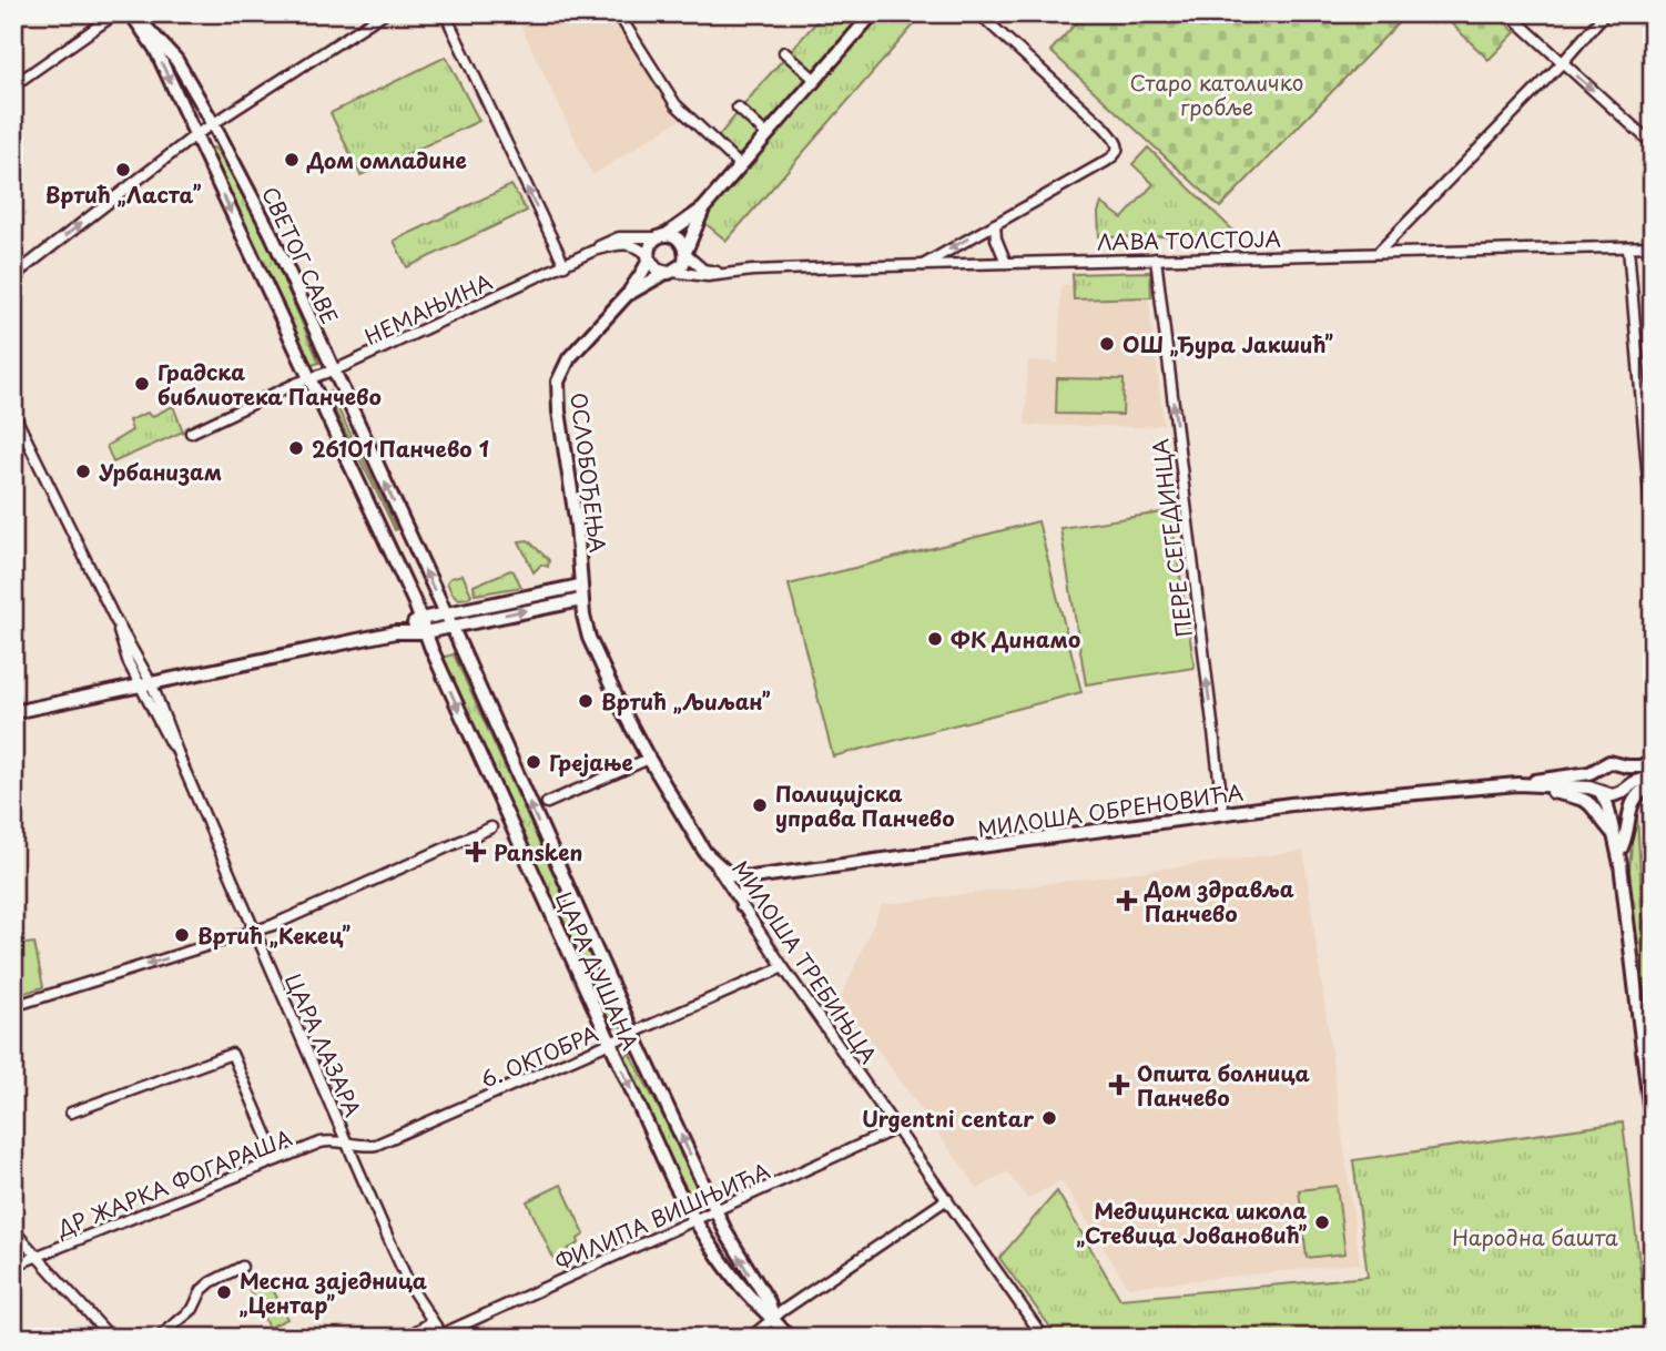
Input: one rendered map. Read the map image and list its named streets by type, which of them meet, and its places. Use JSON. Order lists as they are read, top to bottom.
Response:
{
  "streets": {
    "street": [
      "ЛАВА ТОЛСТОЈА",
      "СВЕТОГ САВЕ",
      "НЕМАЊИНА",
      "ОСЛОБОЂЕЊА",
      "ПЕРЕ СЕГЕДИНЦА",
      "МИЛОША ОБРЕНОВИЋА",
      "МИЛОША ТРЕБИЊЦА",
      "ЦАРА ДУШАНА",
      "ЦАРА ЛАЗАРА",
      "6. ОКТОБРА",
      "ДР ЖАРКА ФОГАРАША",
      "ФИЛИПА ВИШЊИЋА"
    ]
  },
  "crossings": [
    ["ЛАВА ТОЛСТОЈА", "ОСЛОБОЂЕЊА"],
    ["ЛАВА ТОЛСТОЈА", "ПЕРЕ СЕГЕДИНЦА"],
    ["СВЕТОГ САВЕ", "НЕМАЊИНА"],
    ["СВЕТОГ САВЕ", "ЦАРА ДУШАНА"],
    ["ОСЛОБОЂЕЊА", "МИЛОША ТРЕБИЊЦА"],
    ["ПЕРЕ СЕГЕДИНЦА", "МИЛОША ОБРЕНОВИЋА"],
    ["МИЛОША ОБРЕНОВИЋА", "МИЛОША ТРЕБИЊЦА"],
    ["МИЛОША ТРЕБИЊЦА", "6. ОКТОБРА"],
    ["МИЛОША ТРЕБИЊЦА", "ФИЛИПА ВИШЊИЋА"],
    ["ЦАРА ДУШАНА", "6. ОКТОБРА"],
    ["ЦАРА ДУШАНА", "ФИЛИПА ВИШЊИЋА"],
    ["ЦАРА ЛАЗАРА", "6. ОКТОБРА"],
    ["ЦАРА ЛАЗАРА", "ДР ЖАРКА ФОГАРАША"],
    ["ЦАРА ЛАЗАРА", "ФИЛИПА ВИШЊИЋА"],
    ["6. ОКТОБРА", "ДР ЖАРКА ФОГАРАША"]
  ],
  "one_way": ["ПЕРЕ СЕГЕДИНЦА"],
  "parks": ["Старо католичко гробље", "Народна башта"],
  "places": {
    "other": [
      "Дом омладине",
      "Вртић „Ласта”",
      "ОШ „Ђура Јакшић”",
      "Градска библиотека Панчево",
      "26101 Панчево 1",
      "Урбанизам",
      "ФК Динамо",
      "Вртић „Љиљан”",
      "Грејање",
      "Полицијска управа Панчево",
      "Вртић „Кекец”",
      "Urgentni centar",
      "Медицинска школа „Стевица Јовановић”",
      "Месна заједница „Центар”"
    ],
    "health": ["Pansken", "Дом здравља Панчево", "Општа болница Панчево"]
  }
}
